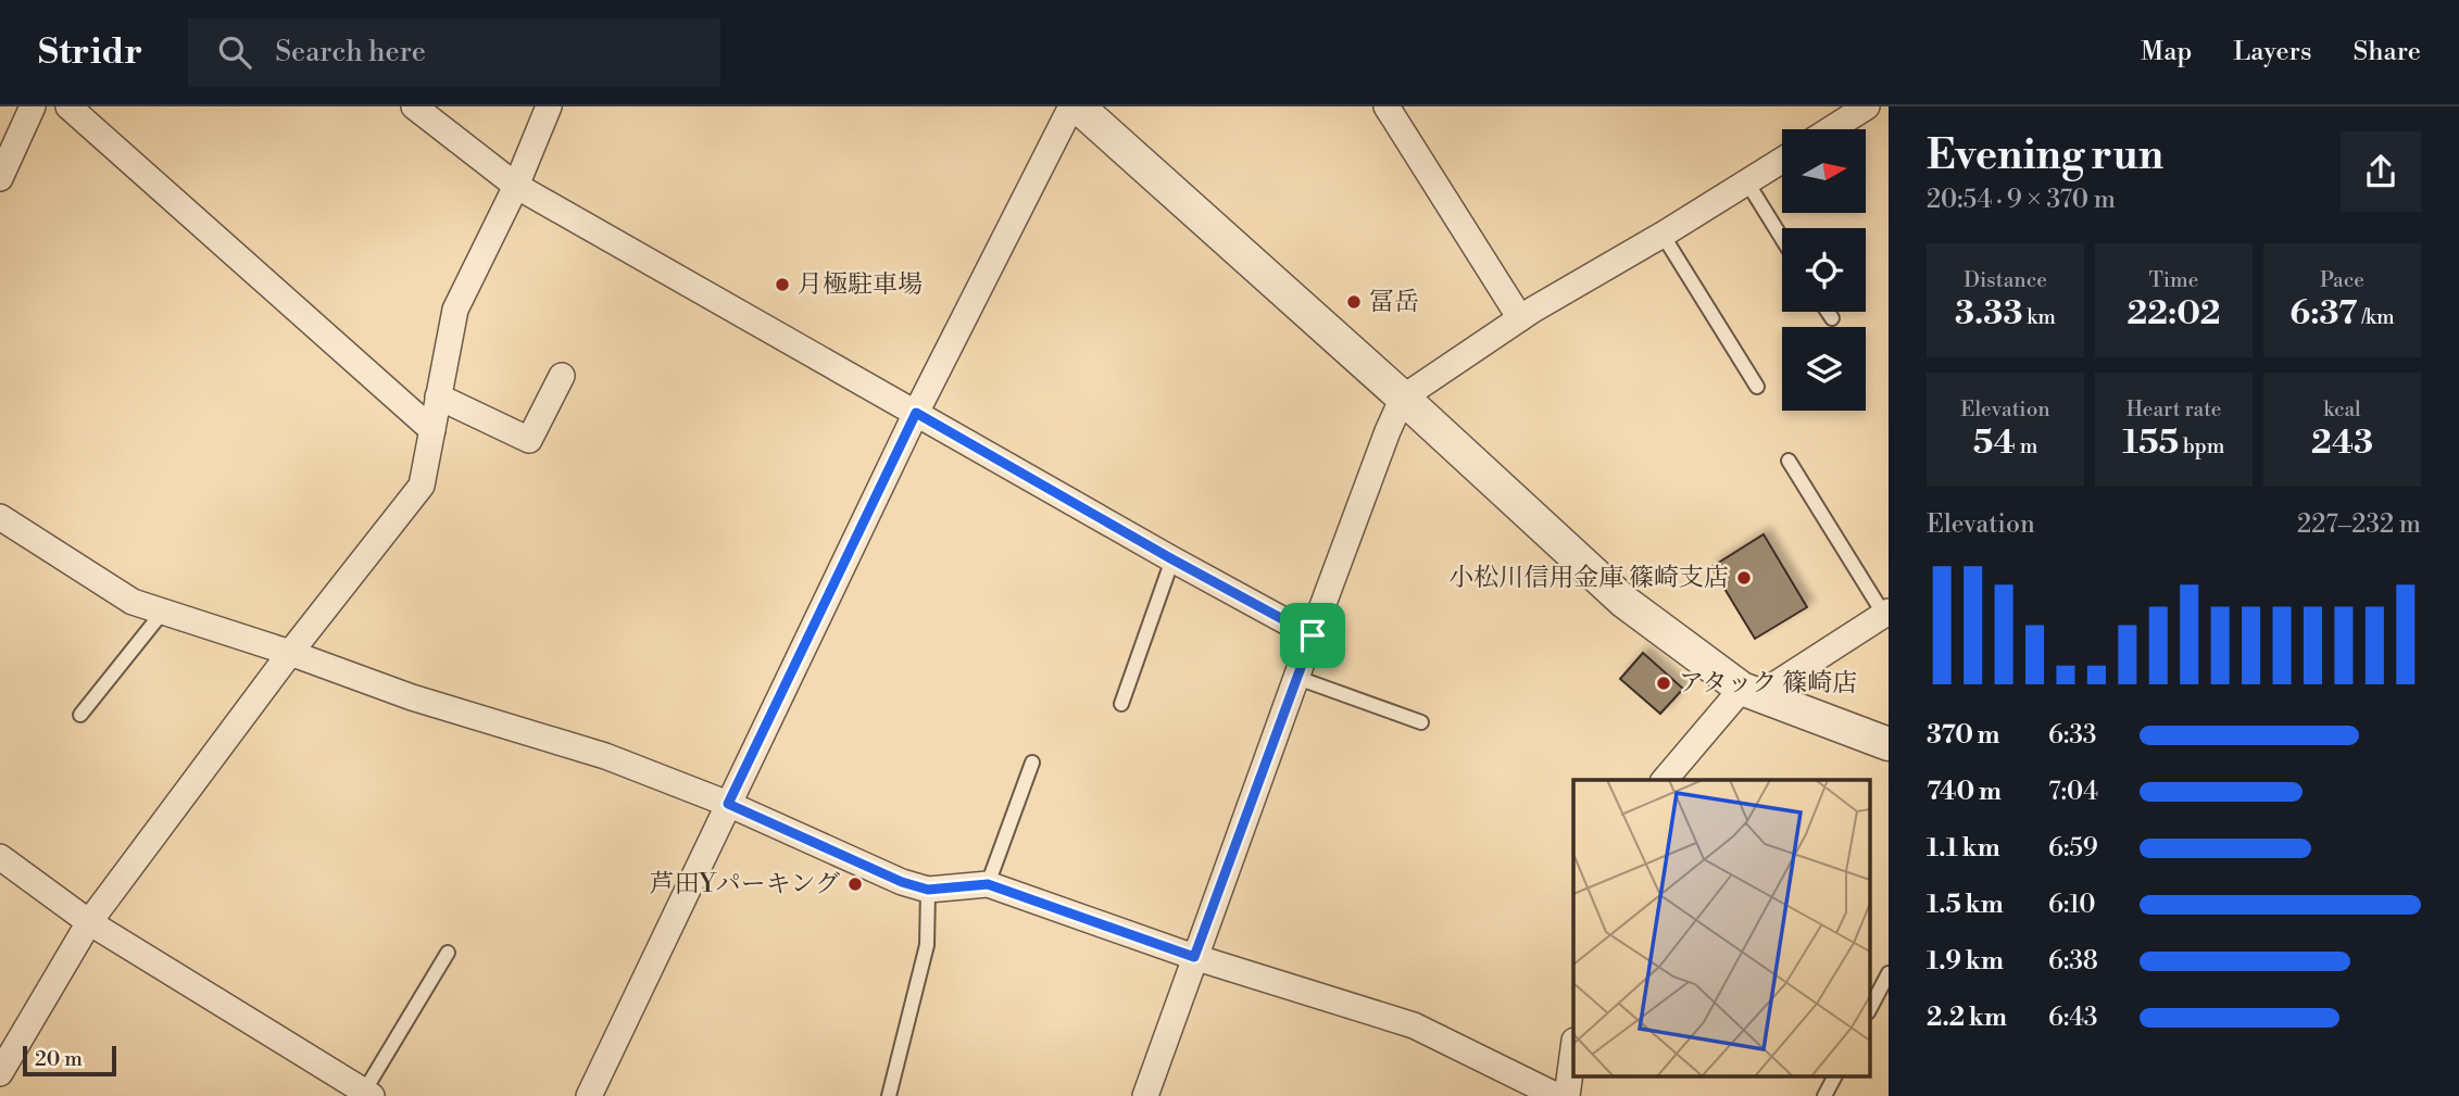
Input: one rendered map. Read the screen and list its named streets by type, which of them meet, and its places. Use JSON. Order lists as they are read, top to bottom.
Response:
{
  "places": [
    "月極駐車場",
    "冨岳",
    "小松川信用金庫 篠崎支店",
    "アタック 篠崎店",
    "芦田Yパーキング"
  ],
  "scale_bar": "20 m",
  "north": "right",
  "page": {
    "header": "Stridr",
    "search": "Search here",
    "nav": ["Map", "Layers", "Share"],
    "heading": ["Evening run", "20:54 · 9 × 370 m"],
    "stats": [
      ["Distance", "3.33 km"],
      ["Time", "22:02"],
      ["Pace", "6:37 /km"],
      ["Elevation", "54 m"],
      ["Heart rate", "155 bpm"],
      ["kcal", "243"]
    ],
    "chart": ["Elevation", "227–232 m"],
    "list": [
      {
        "name": "370 m",
        "note": "6:33"
      },
      {
        "name": "740 m",
        "note": "7:04"
      },
      {
        "name": "1.1 km",
        "note": "6:59"
      },
      {
        "name": "1.5 km",
        "note": "6:10"
      },
      {
        "name": "1.9 km",
        "note": "6:38"
      },
      {
        "name": "2.2 km",
        "note": "6:43"
      }
    ],
    "scale": "20 m"
  }
}
